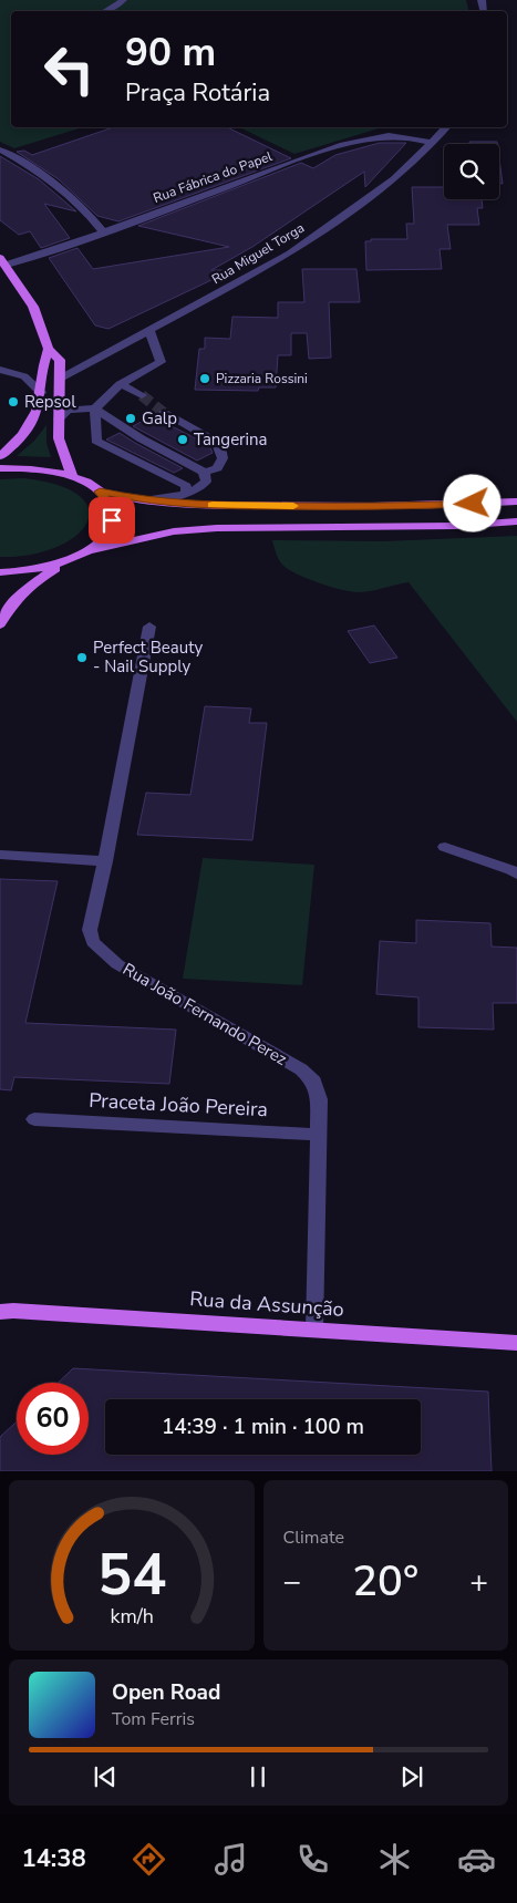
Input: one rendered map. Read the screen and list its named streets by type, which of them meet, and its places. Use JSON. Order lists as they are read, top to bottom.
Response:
{
  "streets": {
    "main road": ["Rua da Assunção"],
    "street": [
      "Rua Fábrica do Papel",
      "Rua Miguel Torga",
      "Rua João Fernando Perez",
      "Praceta João Pereira"
    ]
  },
  "crossings": [
    ["Rua Fábrica do Papel", "Rua Miguel Torga"],
    ["Rua João Fernando Perez", "Praceta João Pereira"],
    ["Rua João Fernando Perez", "Rua da Assunção"]
  ],
  "places": [
    "Pizzaria Rossini",
    "Repsol",
    "Galp",
    "Tangerina",
    "Perfect Beauty - Nail Supply"
  ],
  "page": {
    "turn": ["90 m", "Praça Rotária"],
    "limit": "60",
    "trip": "14:39 · 1 min · 100 m",
    "tile": "Climate",
    "heat": ["−", "20°", "+"],
    "song": ["Open Road", "Tom Ferris"],
    "tabs": "14:38",
    "gauge": ["54", "km/h"]
  }
}
